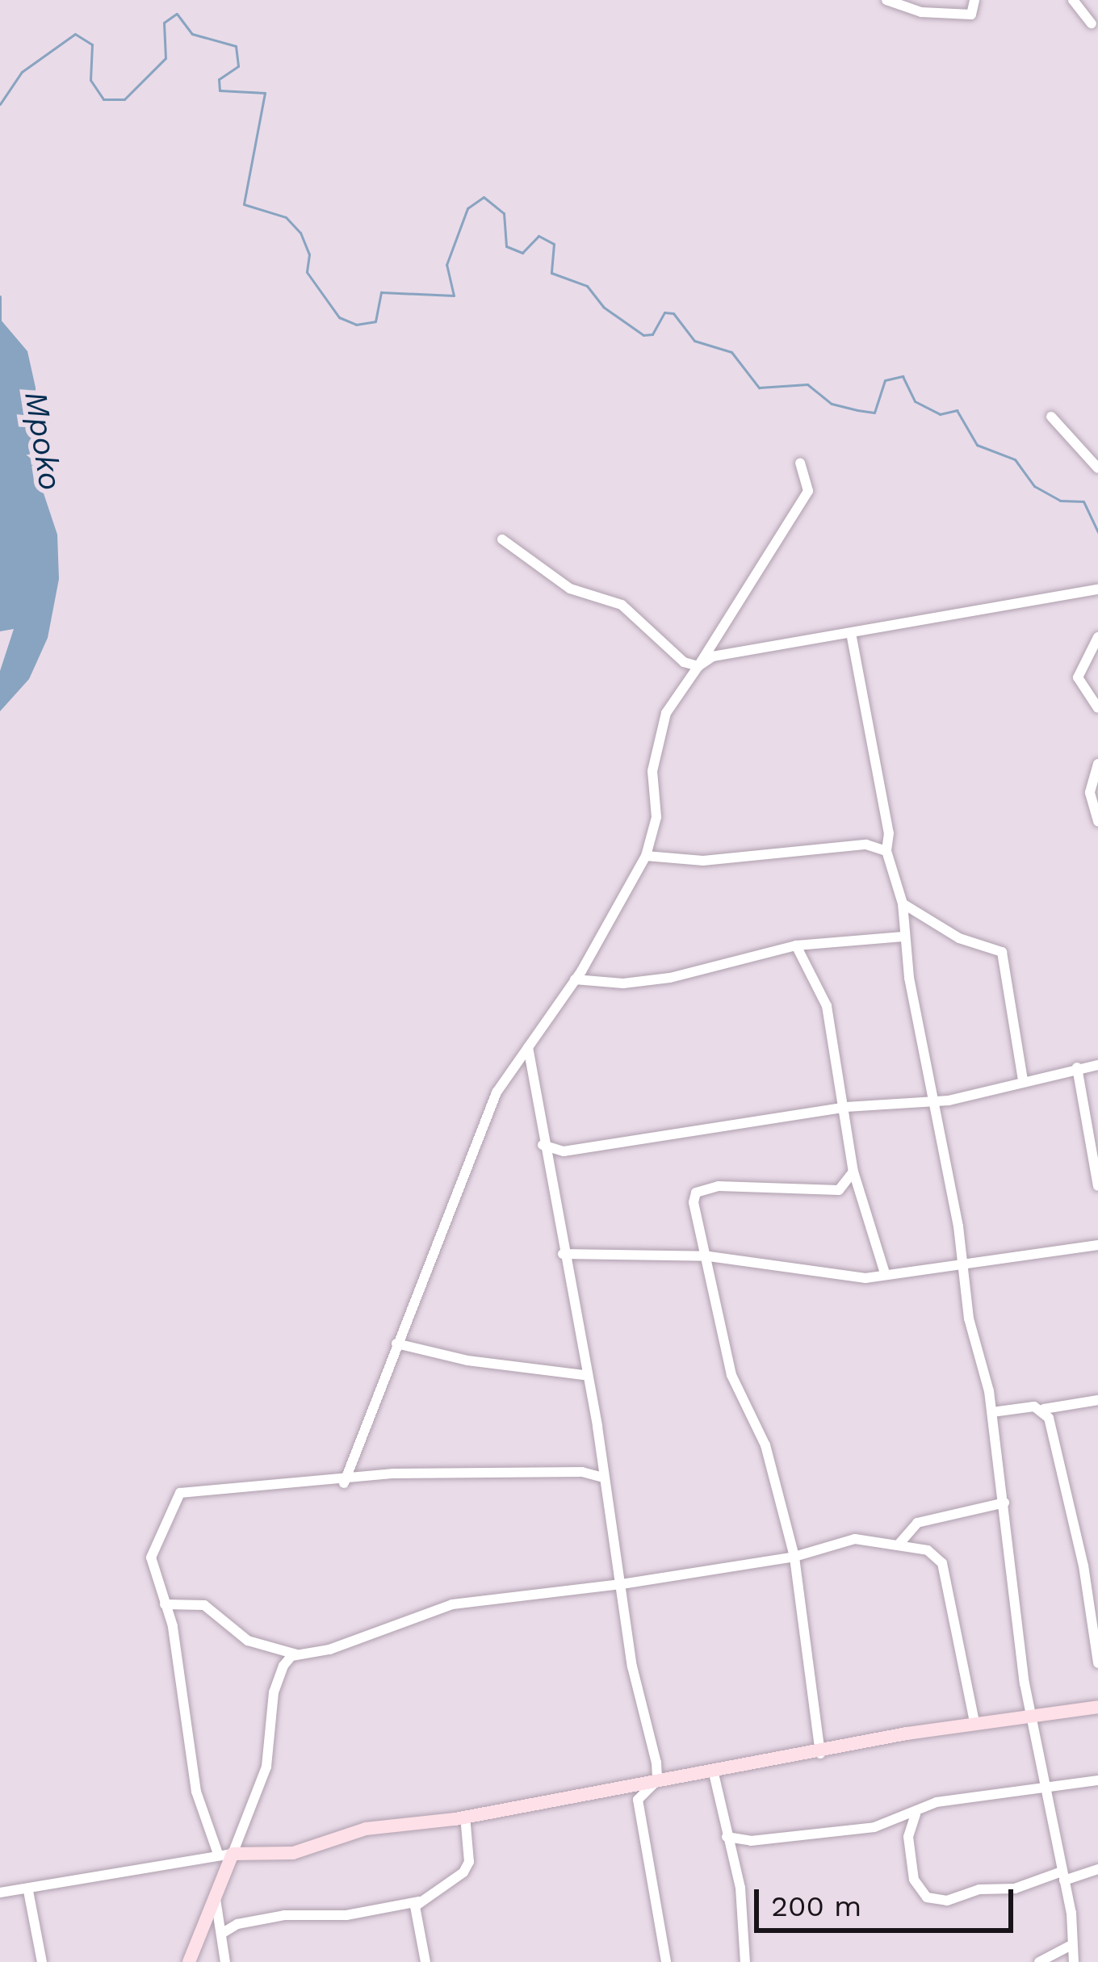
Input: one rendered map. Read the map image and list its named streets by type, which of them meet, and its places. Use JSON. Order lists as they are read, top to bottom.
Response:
{
  "water": ["Mpoko"],
  "scale_bar": "200 m"
}
